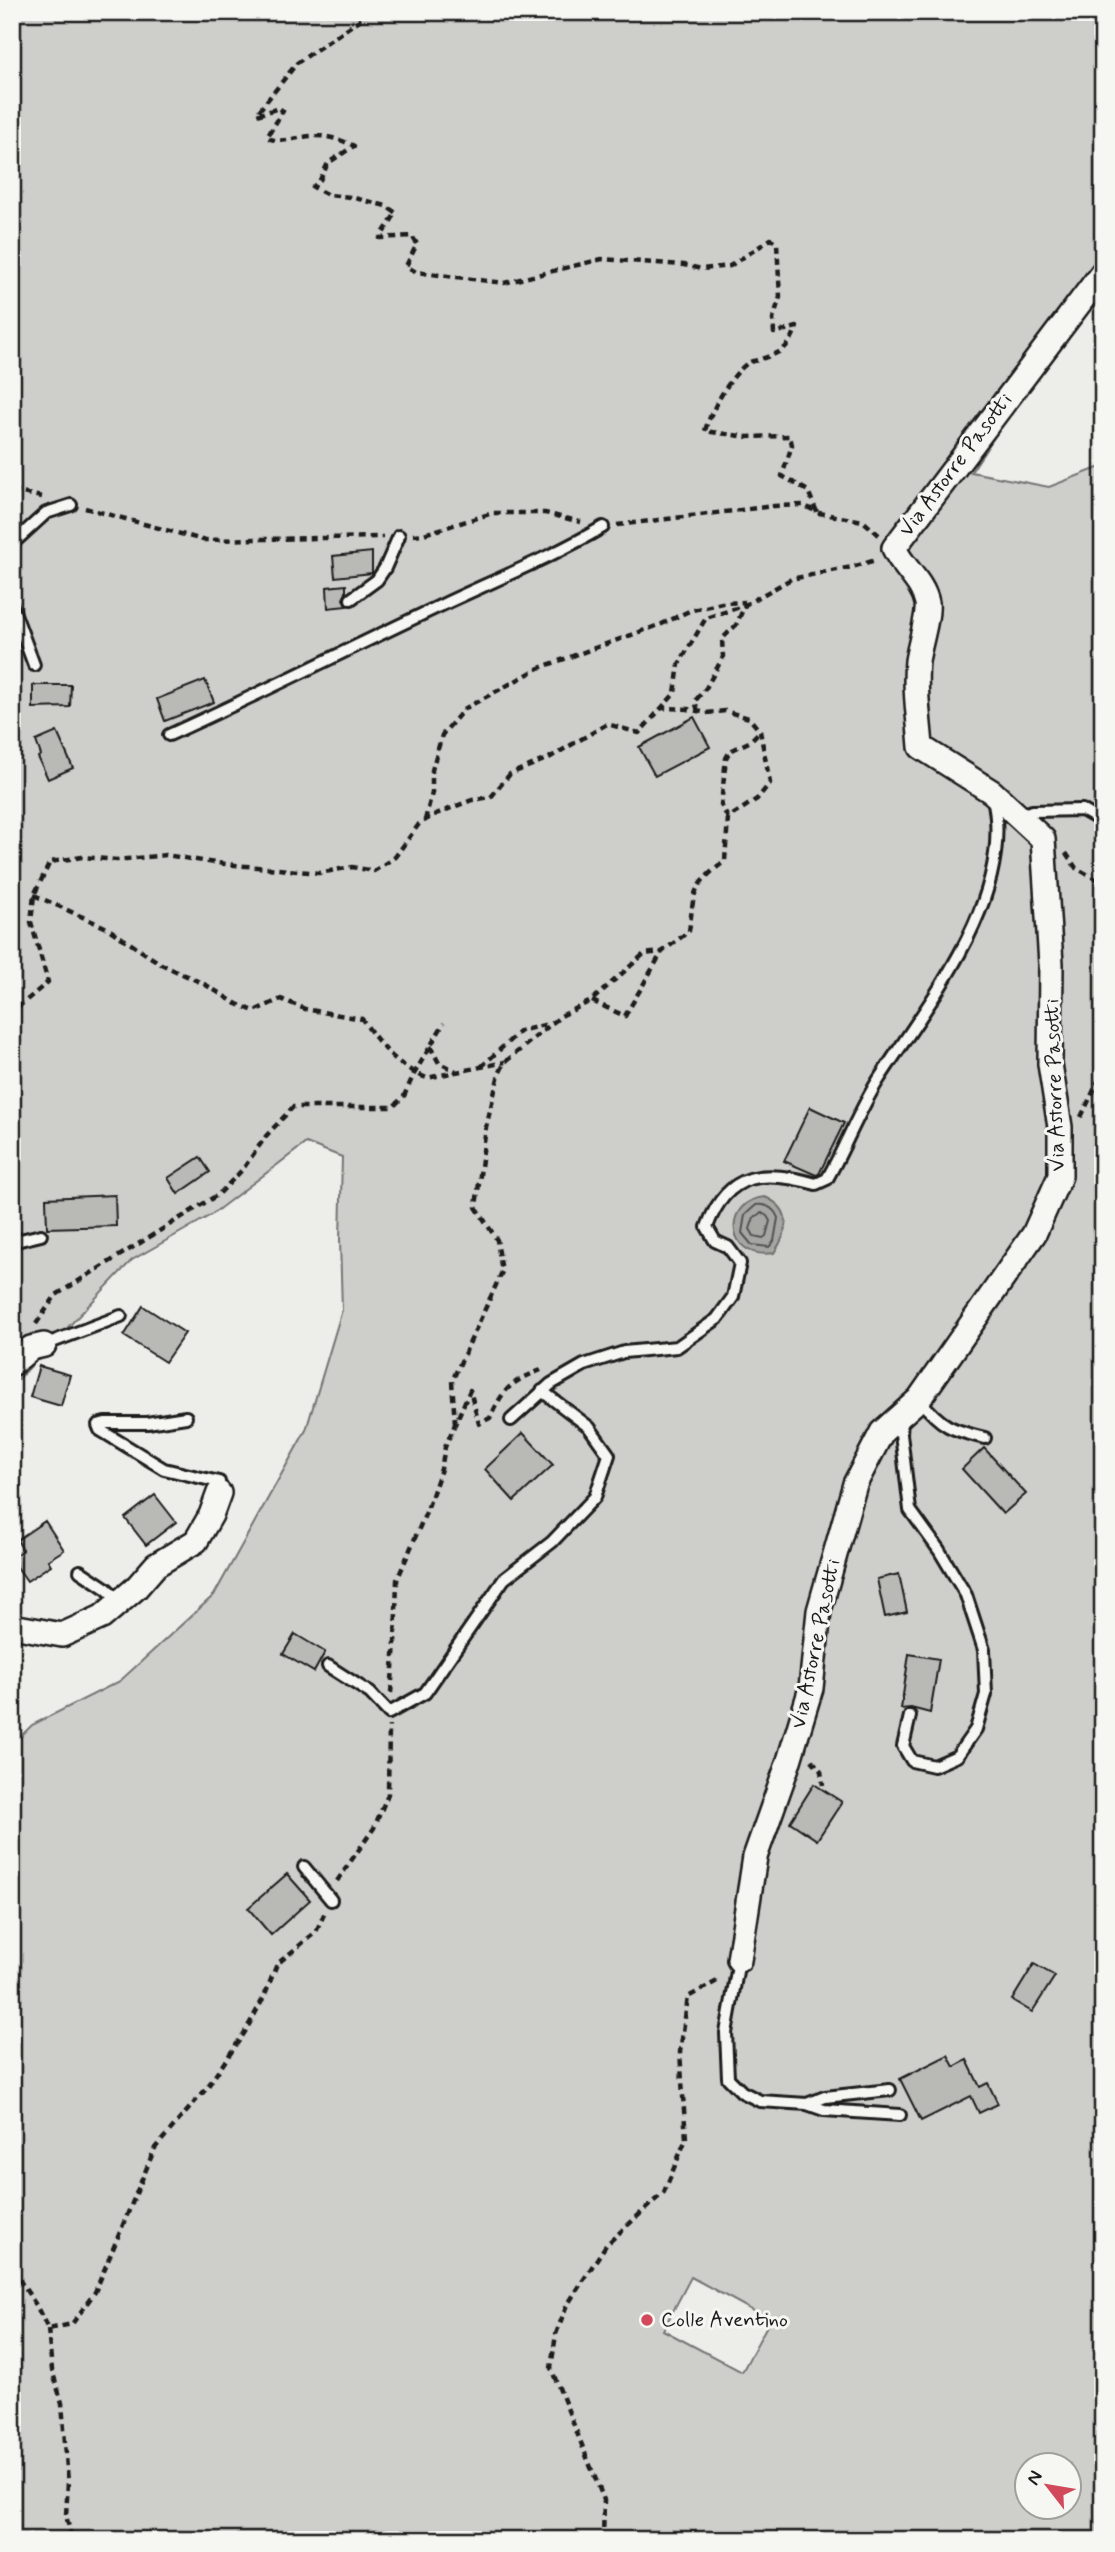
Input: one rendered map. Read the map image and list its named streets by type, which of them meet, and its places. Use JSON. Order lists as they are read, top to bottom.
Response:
{
  "streets": {
    "street": ["Via Astorre Pasotti"]
  },
  "places": ["Colle Aventino"],
  "north": "top left"
}
